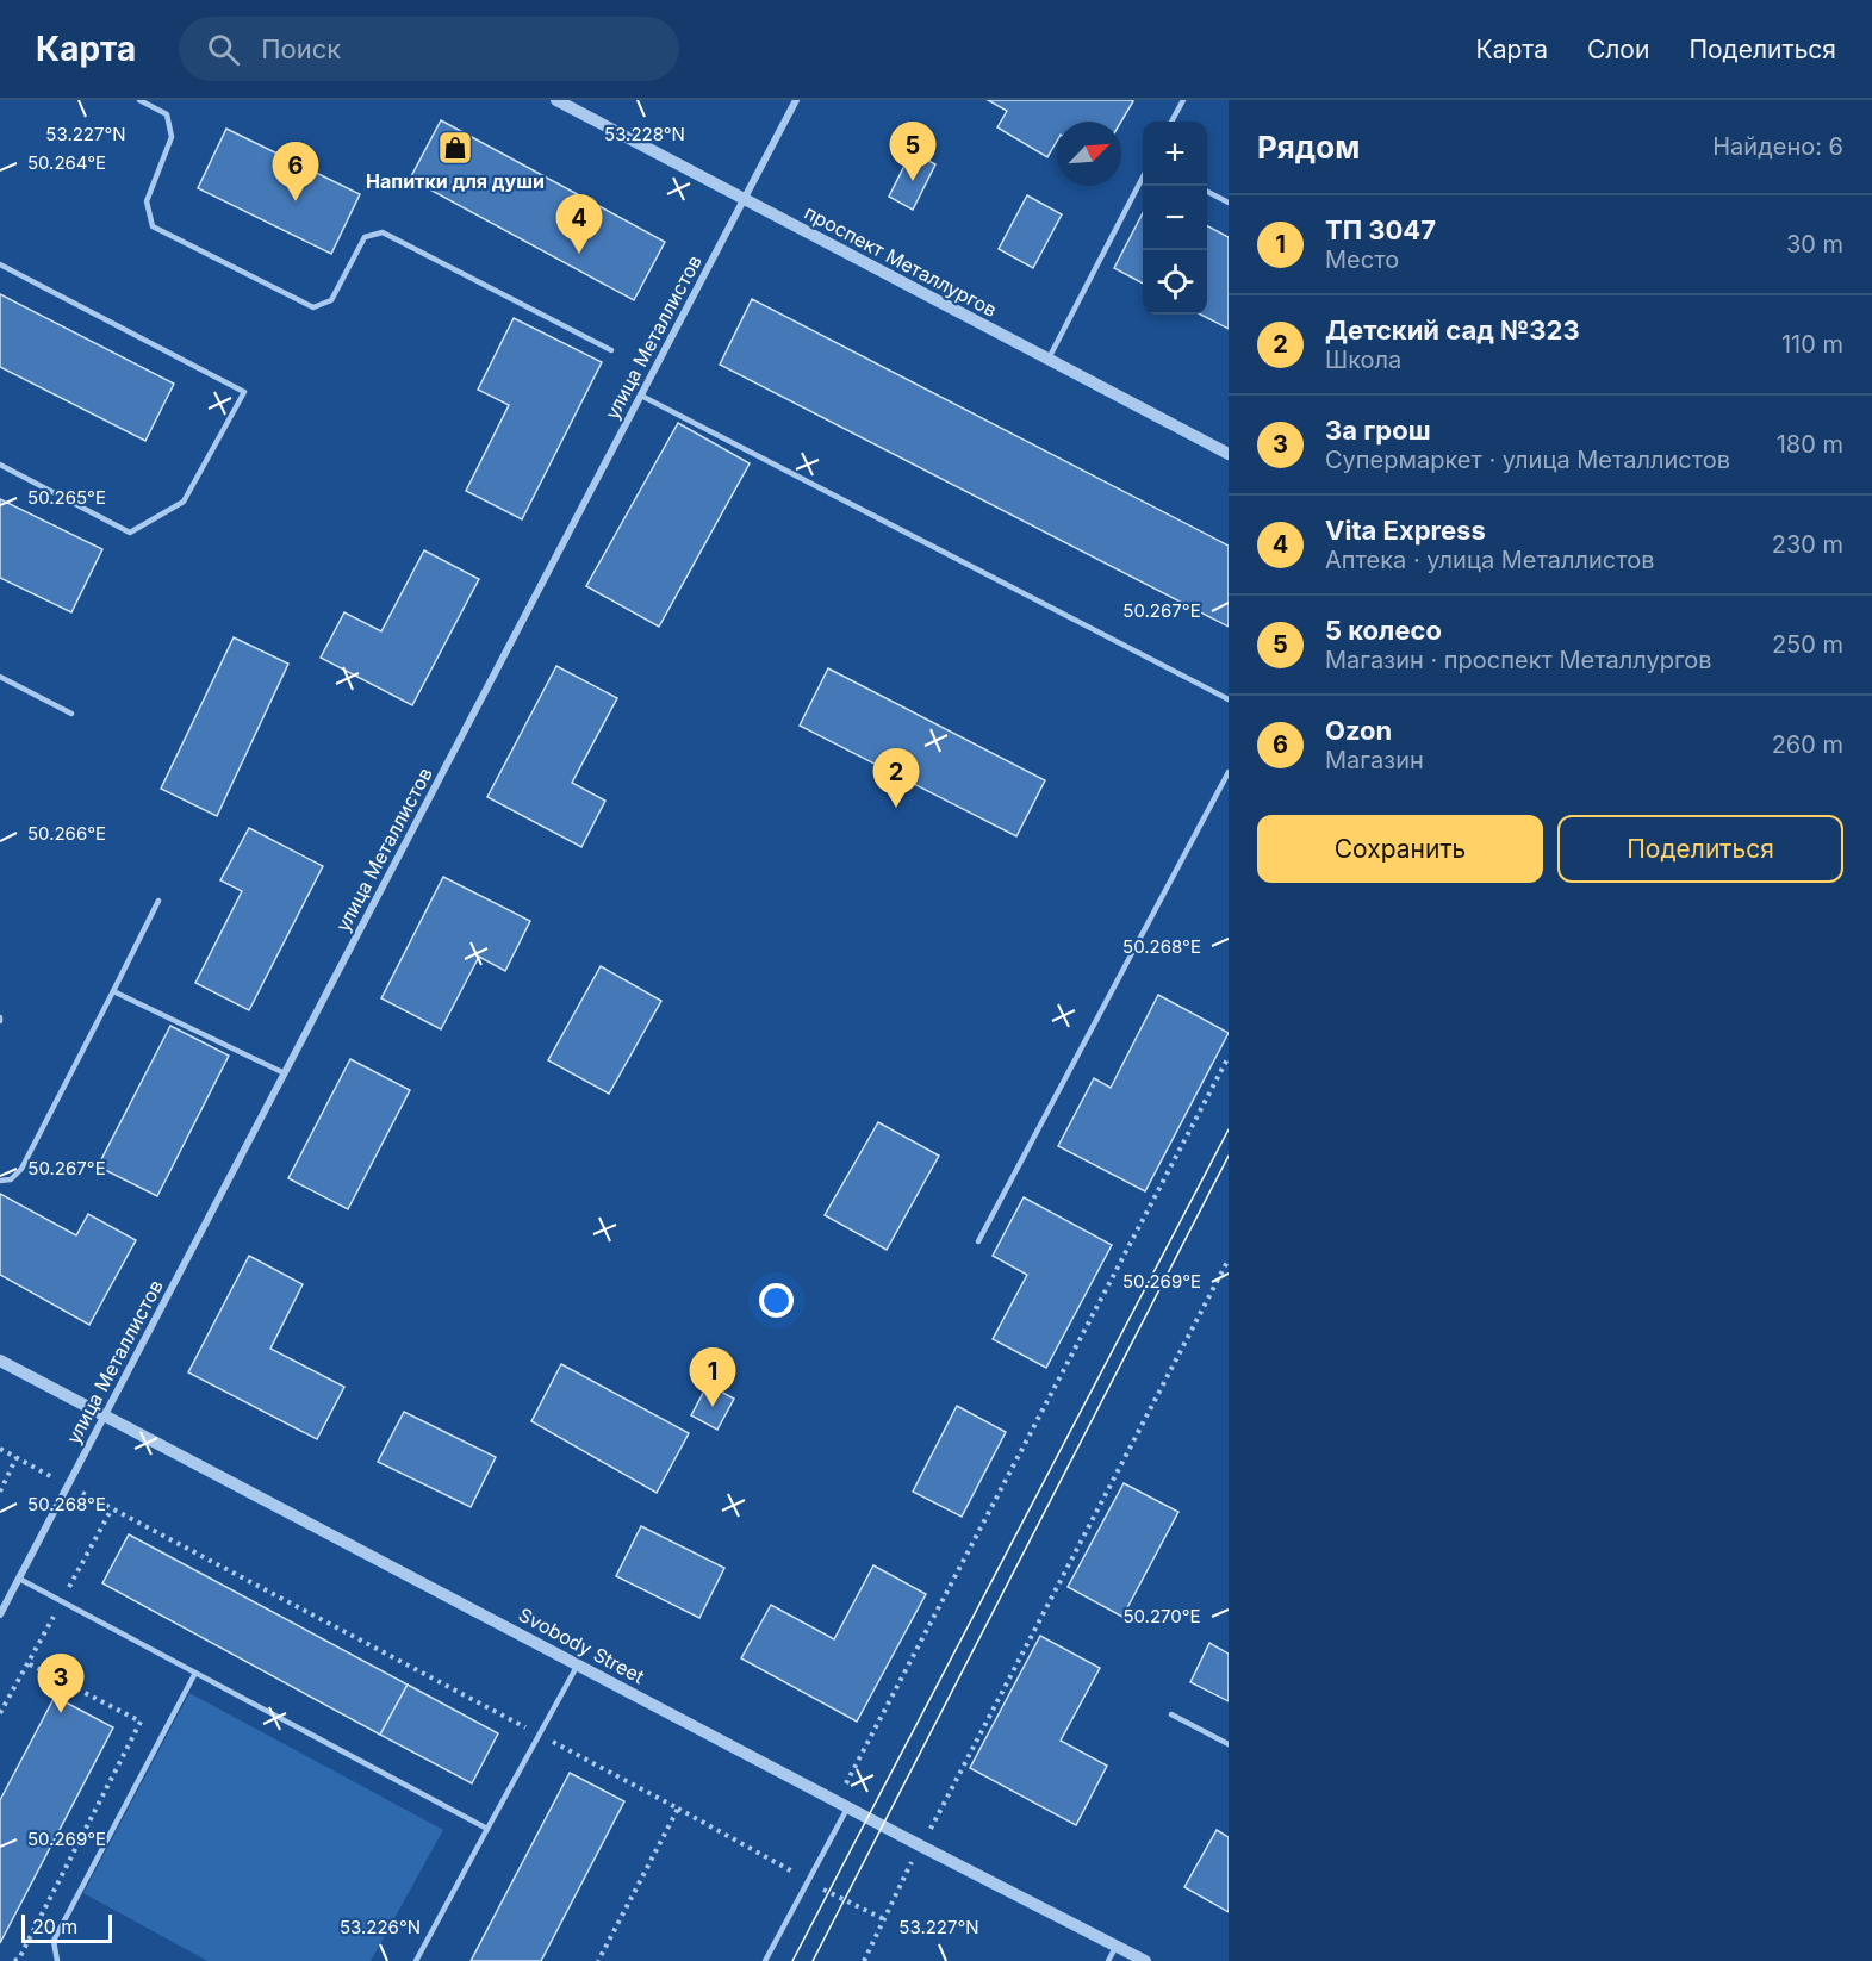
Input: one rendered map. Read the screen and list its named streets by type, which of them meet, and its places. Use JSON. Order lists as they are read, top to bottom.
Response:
{
  "streets": {
    "street": ["проспект Металлургов", "улица Металлистов", "Svobody Street"]
  },
  "crossings": [
    ["проспект Металлургов", "улица Металлистов"],
    ["улица Металлистов", "Svobody Street"]
  ],
  "places": {
    "shop": ["Напитки для души"]
  },
  "scale_bar": "20 m",
  "north": "top right",
  "page": {
    "header": "Карта",
    "search": "Поиск",
    "nav": ["Карта", "Слои", "Поделиться"],
    "heading": ["Рядом", "Найдено: 6"],
    "map_buttons": ["+", "−"],
    "pins": [
      "5",
      "6",
      "4",
      "2",
      "1",
      "3"
    ],
    "list": [
      {
        "mark": "1",
        "name": "ТП 3047",
        "note": "Место",
        "value": "30 m"
      },
      {
        "mark": "2",
        "name": "Детский сад №323",
        "note": "Школа",
        "value": "110 m"
      },
      {
        "mark": "3",
        "name": "За грош",
        "note": "Супермаркет · улица Металлистов",
        "value": "180 m"
      },
      {
        "mark": "4",
        "name": "Vita Express",
        "note": "Аптека · улица Металлистов",
        "value": "230 m"
      },
      {
        "mark": "5",
        "name": "5 колесо",
        "note": "Магазин · проспект Металлургов",
        "value": "250 m"
      },
      {
        "mark": "6",
        "name": "Ozon",
        "note": "Магазин",
        "value": "260 m"
      }
    ],
    "buttons": ["Сохранить", "Поделиться"],
    "scale": "20 m"
  },
  "coordinates": [
    "53.227°N",
    "53.228°N",
    "50.264°E",
    "50.265°E",
    "50.267°E",
    "50.266°E",
    "50.268°E",
    "50.269°E",
    "50.270°E",
    "53.226°N"
  ]
}
